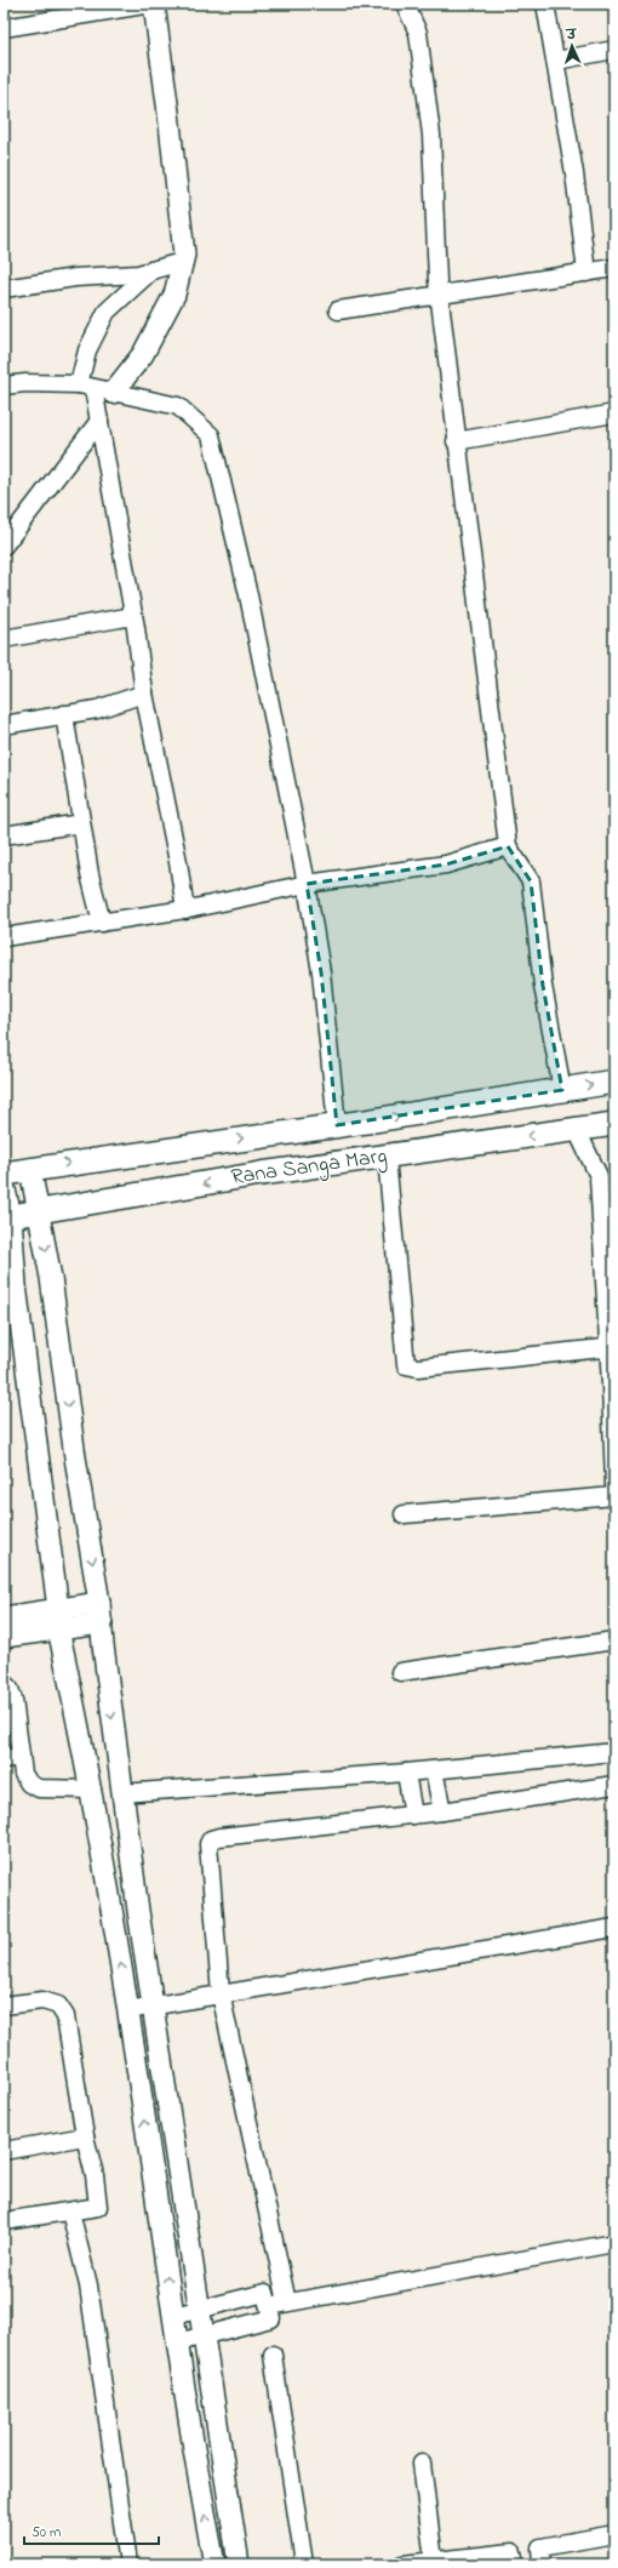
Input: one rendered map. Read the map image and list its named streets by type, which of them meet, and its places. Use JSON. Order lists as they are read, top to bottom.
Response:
{
  "streets": {
    "main road": ["Rana Sanga Marg"]
  },
  "scale_bar": "50 m",
  "north": "top"
}
